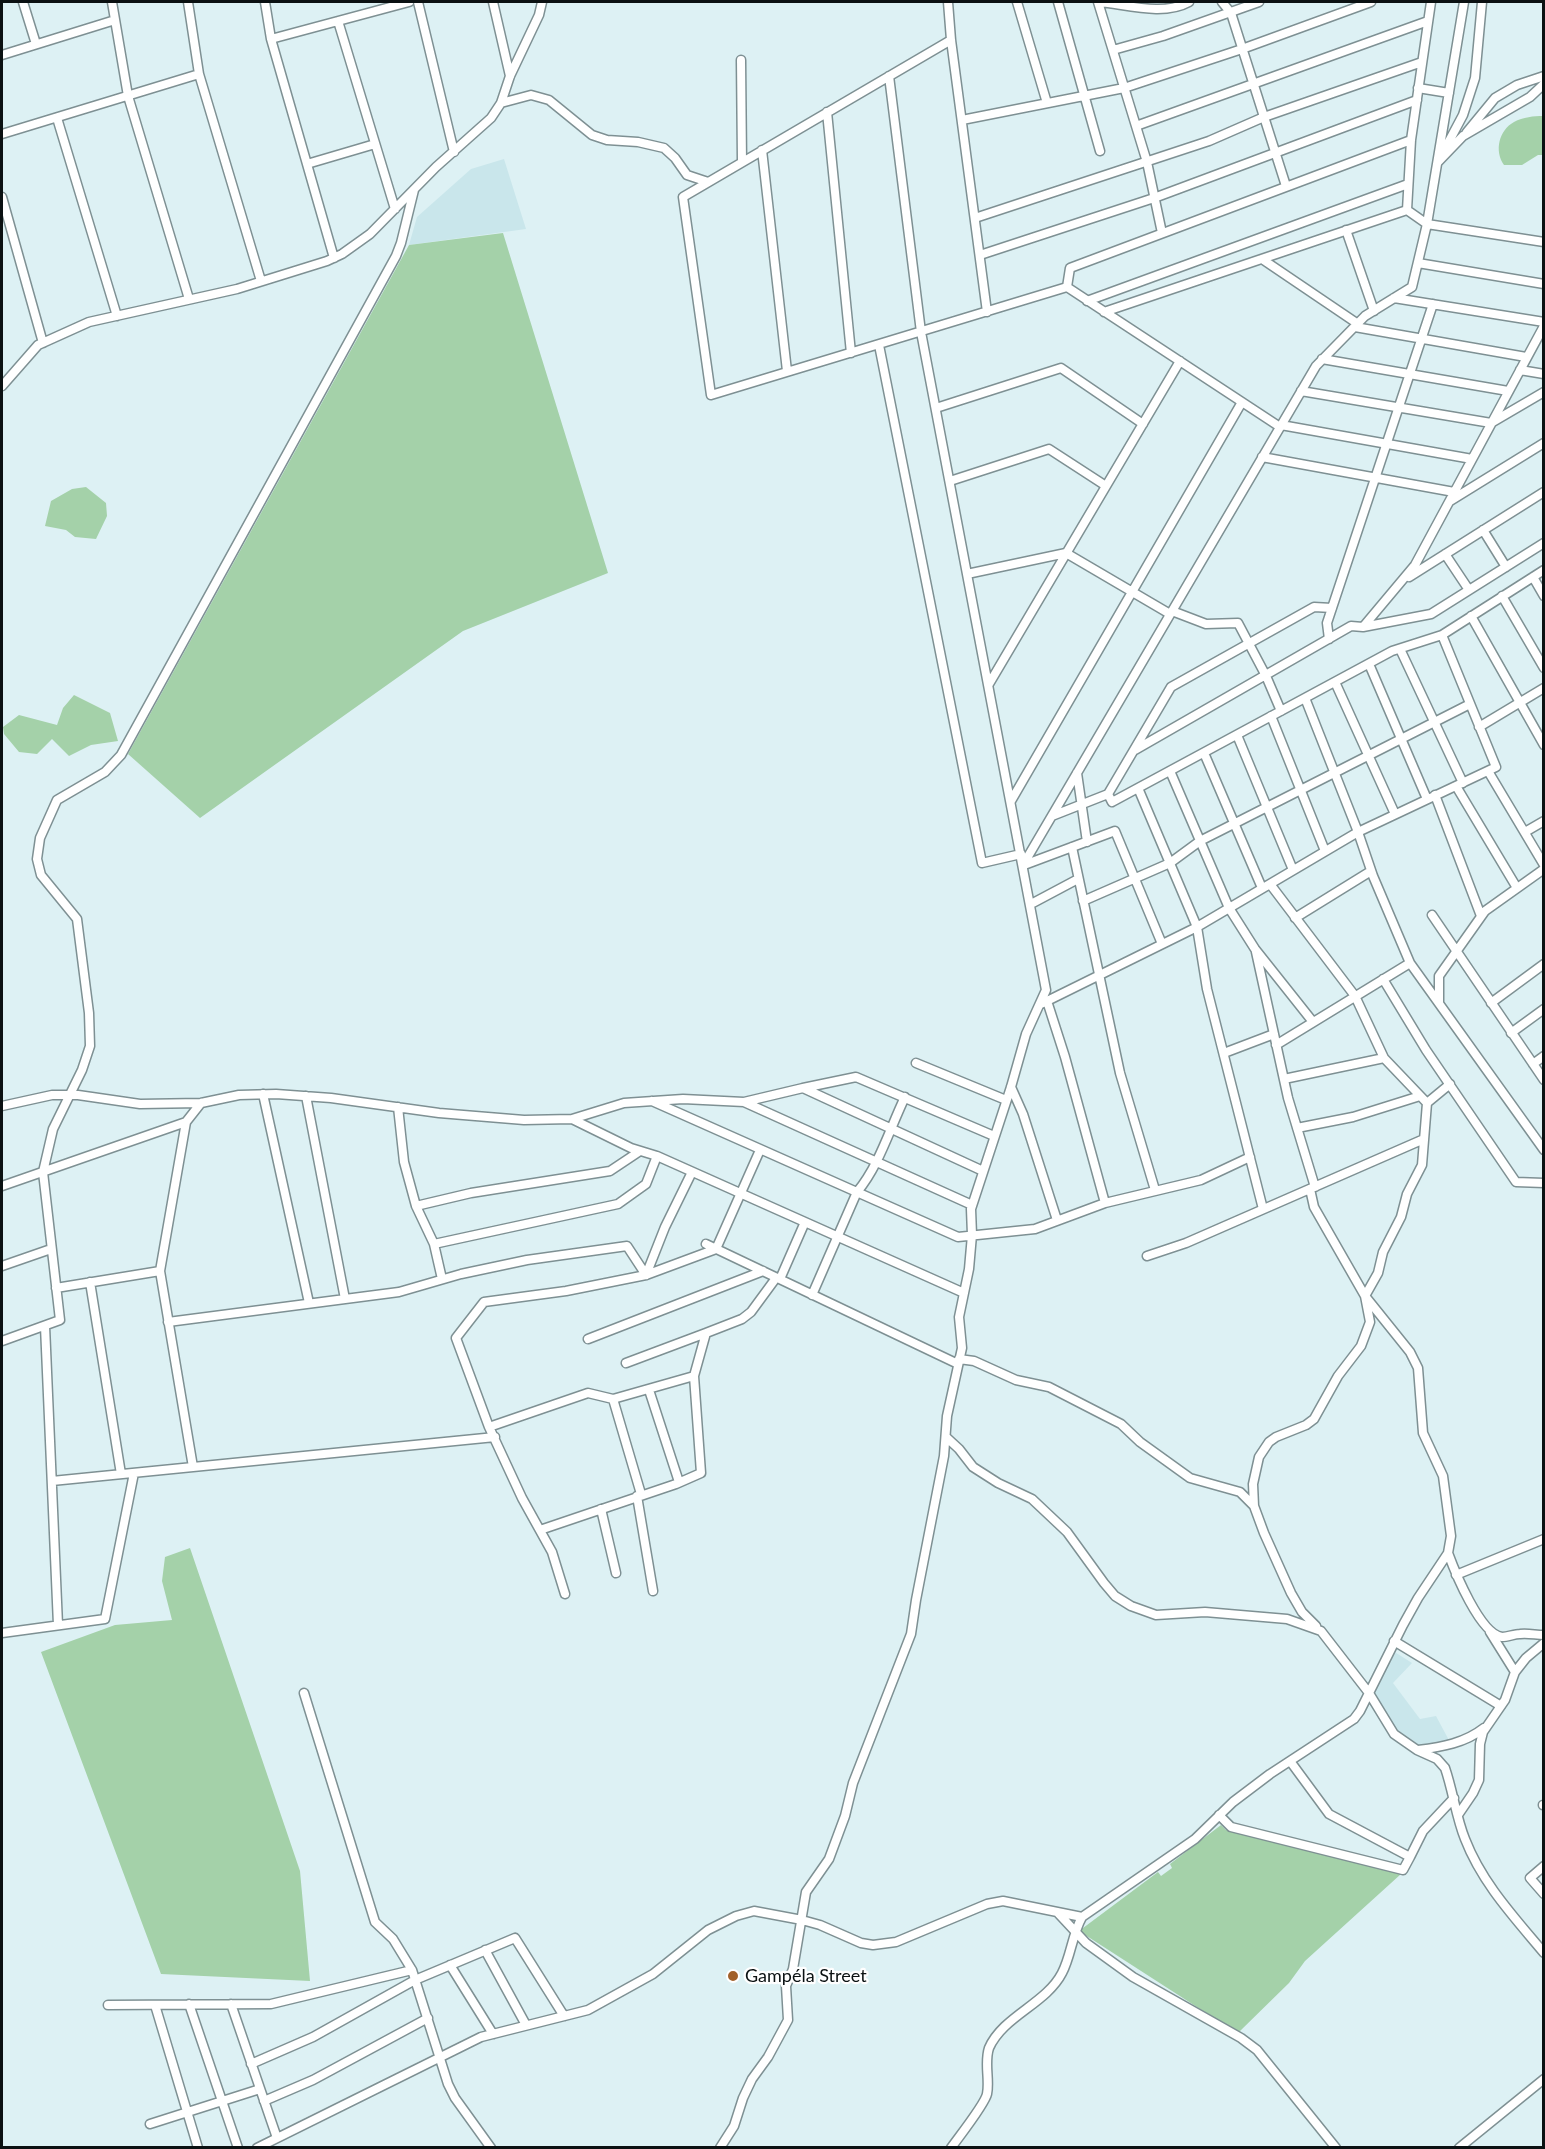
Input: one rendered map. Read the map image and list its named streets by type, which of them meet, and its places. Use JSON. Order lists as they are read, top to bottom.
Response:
{
  "places": ["Gampéla Street"]
}
